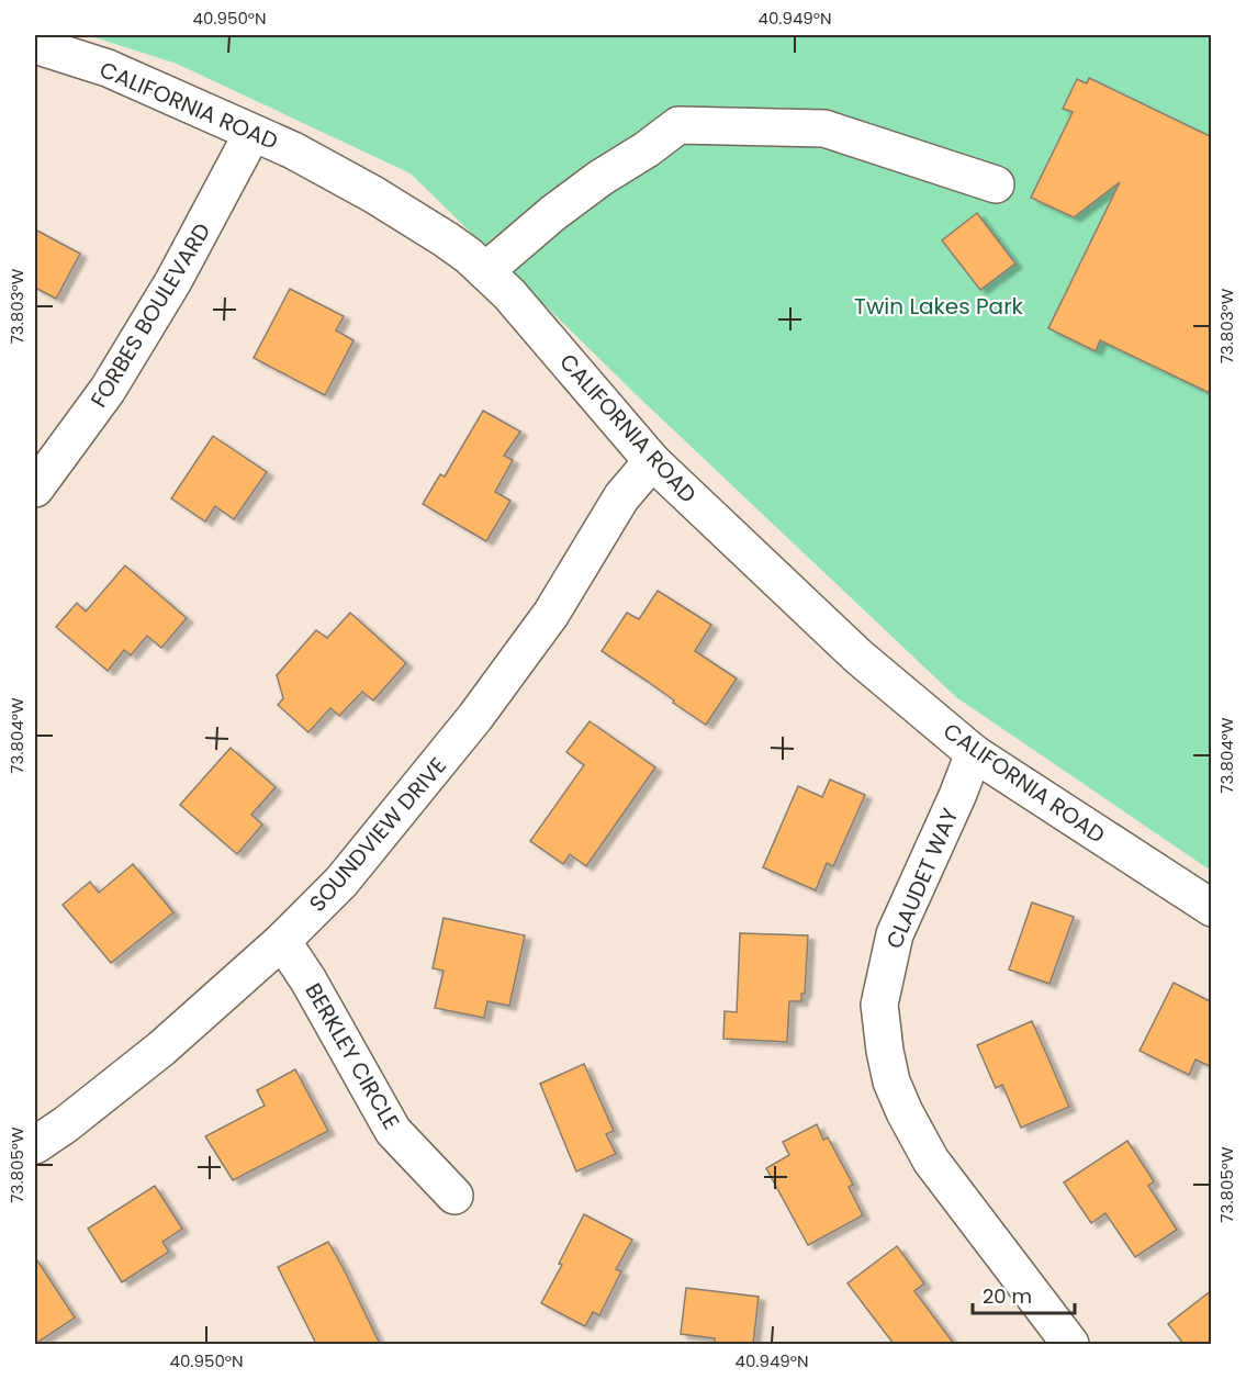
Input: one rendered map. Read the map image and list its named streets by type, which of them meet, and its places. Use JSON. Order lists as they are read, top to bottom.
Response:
{
  "streets": {
    "street": [
      "CALIFORNIA ROAD",
      "FORBES BOULEVARD",
      "SOUNDVIEW DRIVE",
      "CLAUDET WAY",
      "BERKLEY CIRCLE"
    ]
  },
  "crossings": [
    ["CALIFORNIA ROAD", "FORBES BOULEVARD"],
    ["CALIFORNIA ROAD", "SOUNDVIEW DRIVE"],
    ["CALIFORNIA ROAD", "CLAUDET WAY"],
    ["SOUNDVIEW DRIVE", "BERKLEY CIRCLE"]
  ],
  "parks": ["Twin Lakes Park"],
  "scale_bar": "20 m",
  "coordinates": [
    "40.950°N",
    "40.949°N",
    "73.803°W",
    "73.804°W",
    "73.805°W"
  ]
}
